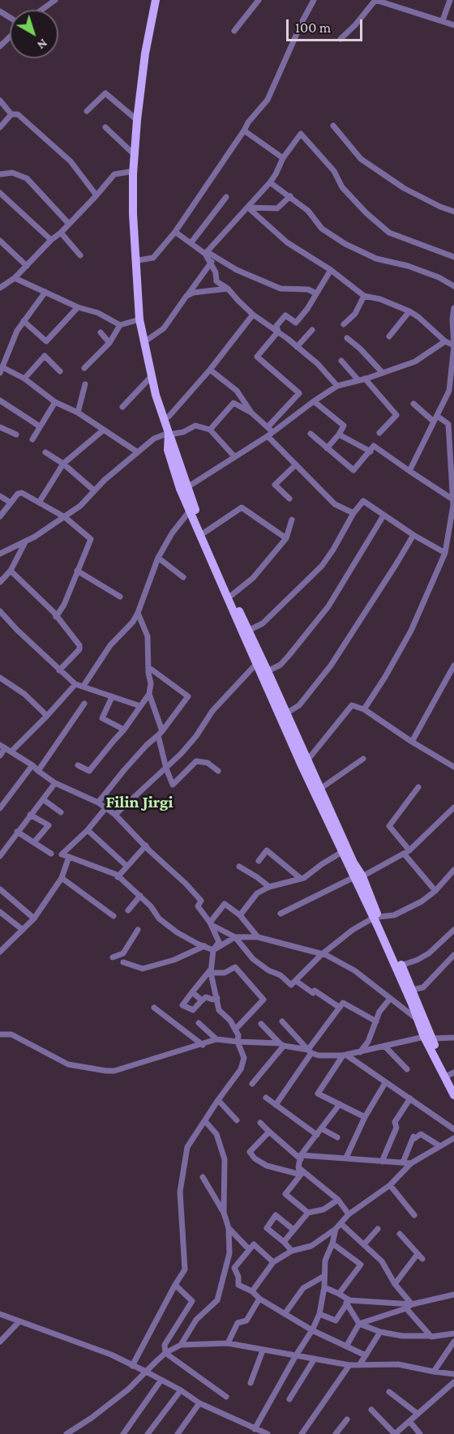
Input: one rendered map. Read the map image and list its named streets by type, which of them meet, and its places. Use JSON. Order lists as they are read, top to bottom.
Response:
{
  "districts": ["Filin Jirgi"],
  "scale_bar": "100 m",
  "north": "bottom right"
}
